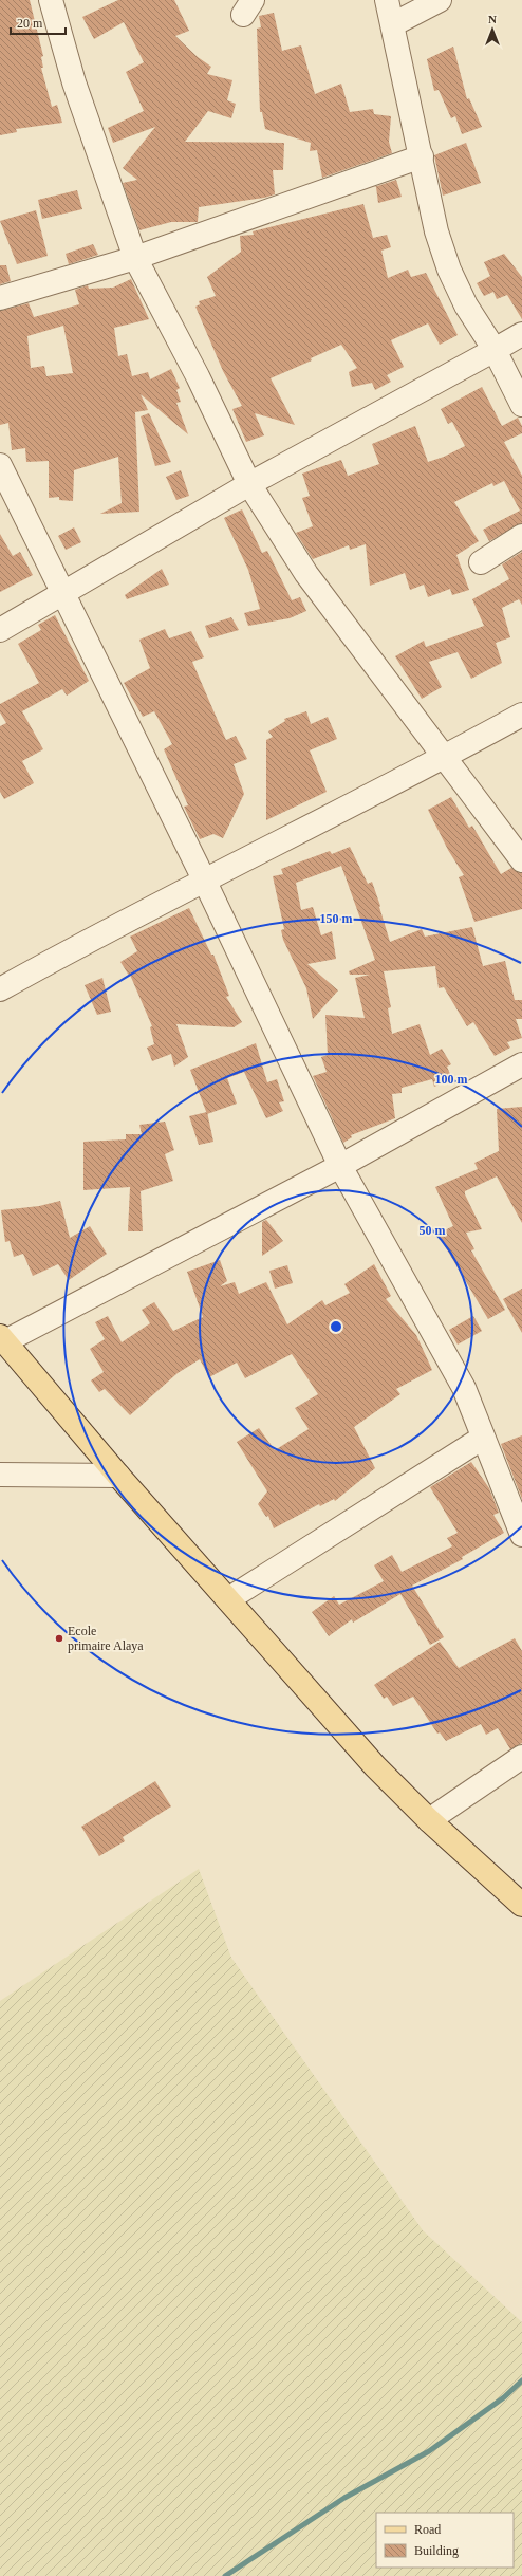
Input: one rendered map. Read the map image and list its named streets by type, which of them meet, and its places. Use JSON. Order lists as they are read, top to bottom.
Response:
{
  "places": ["Ecole primaire Alaya"],
  "legend": ["Road", "Building"],
  "scale_bar": "20 m",
  "north": "top",
  "rings": ["150 m", "100 m", "50 m"]
}
